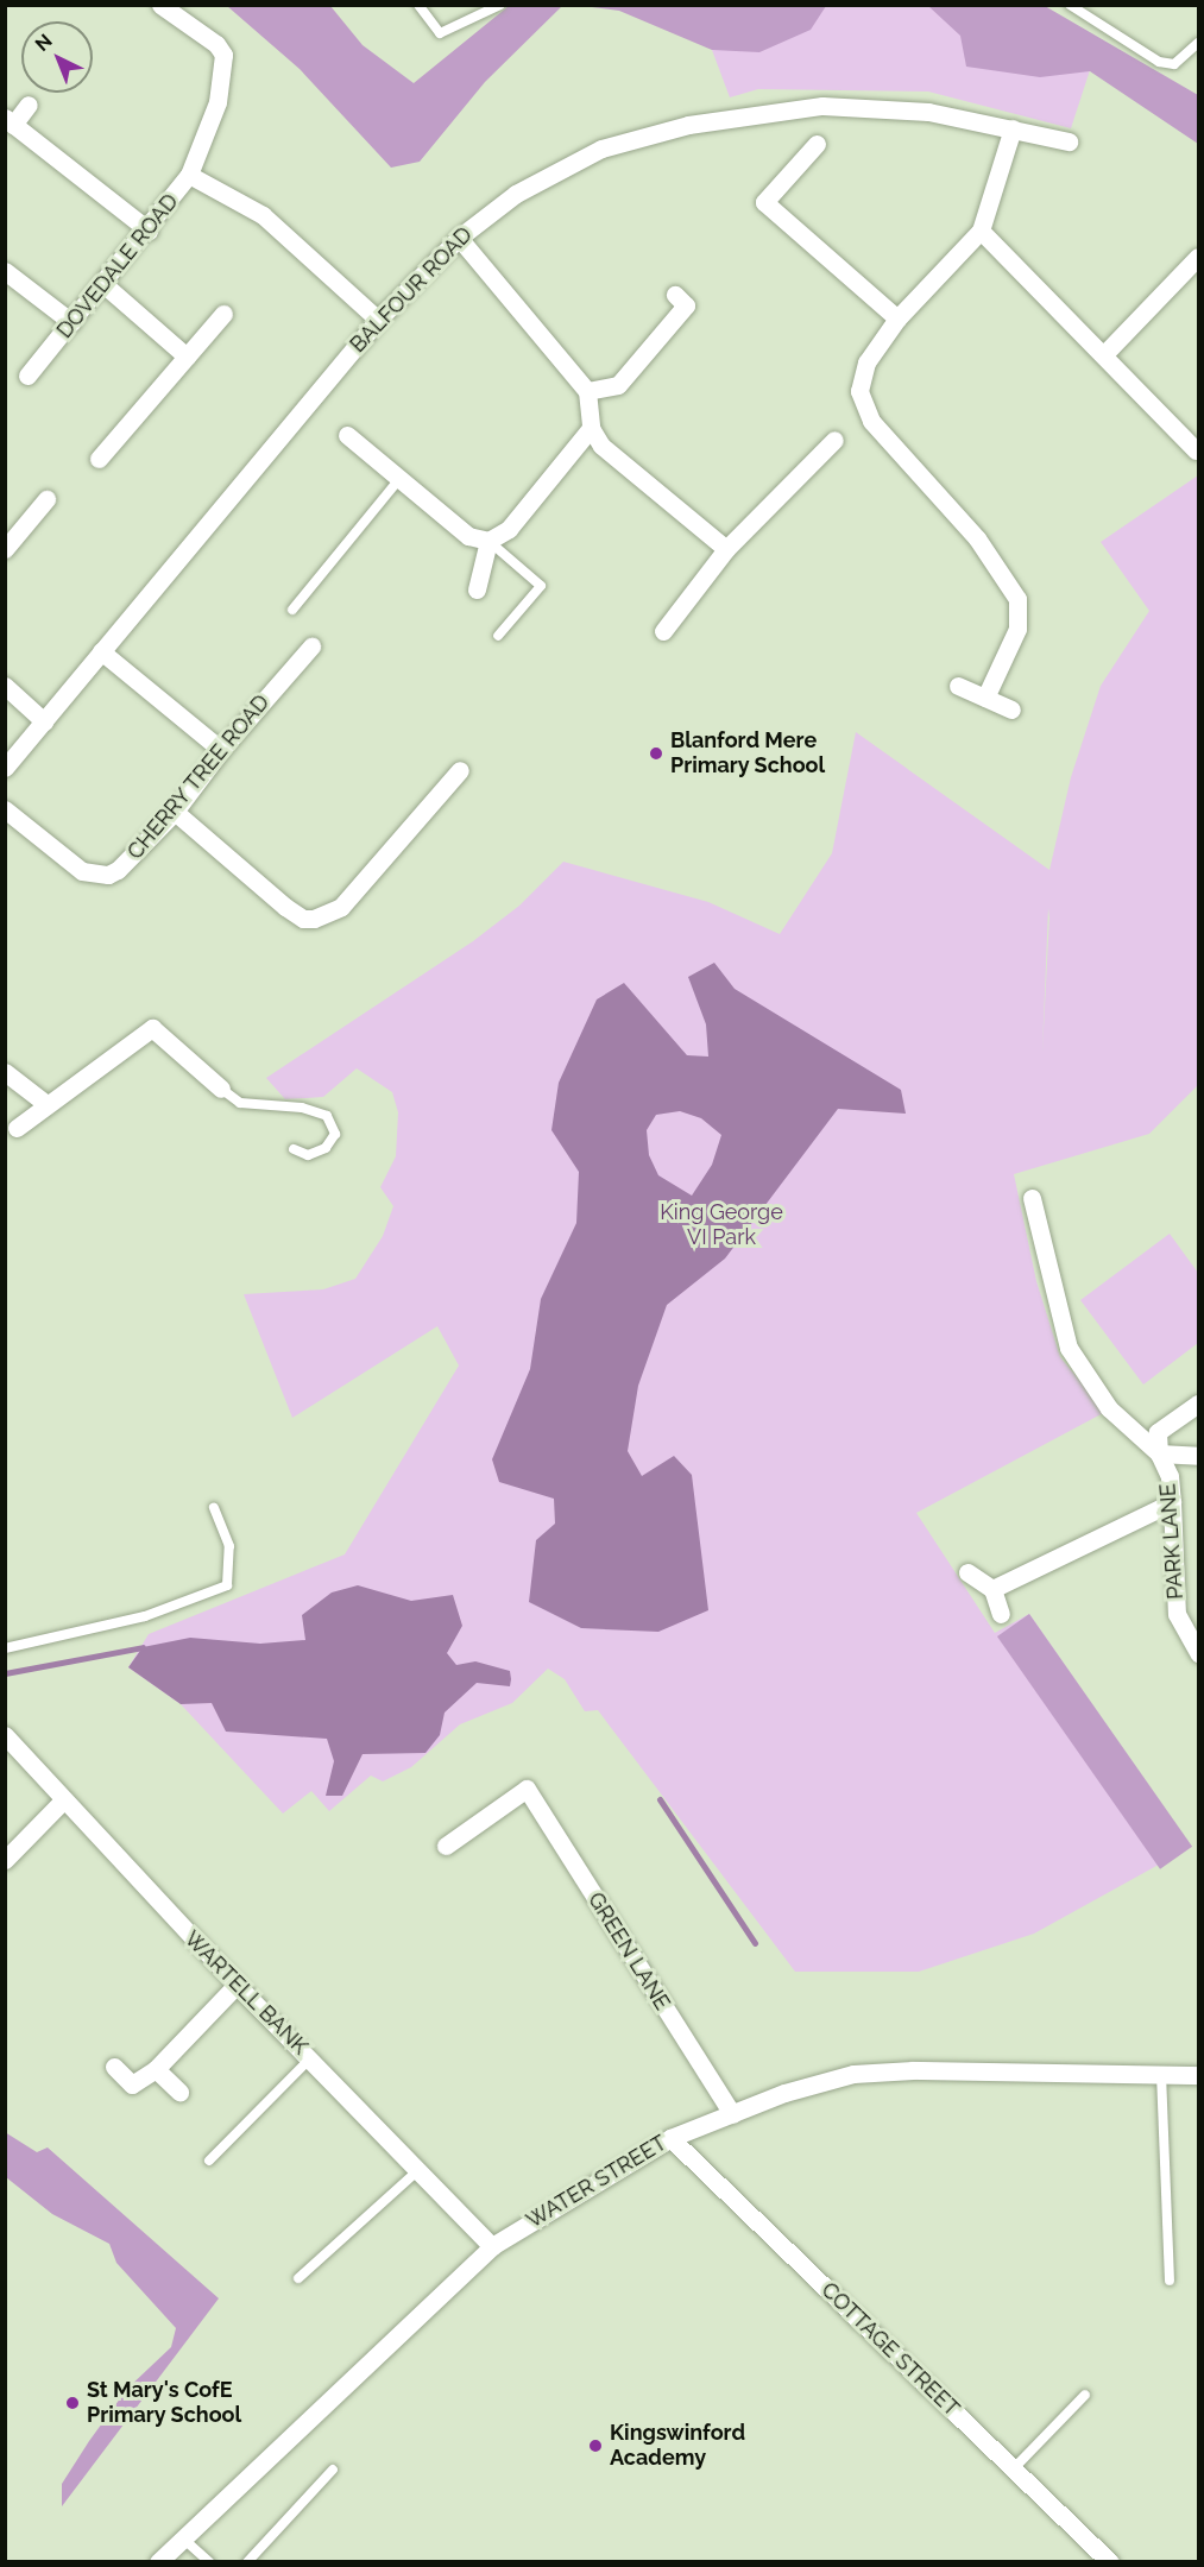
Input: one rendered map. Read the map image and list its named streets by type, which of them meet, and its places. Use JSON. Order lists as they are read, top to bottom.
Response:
{
  "streets": {
    "street": [
      "DOVEDALE ROAD",
      "BALFOUR ROAD",
      "CHERRY TREE ROAD",
      "PARK LANE",
      "GREEN LANE",
      "WARTELL BANK",
      "WATER STREET",
      "COTTAGE STREET"
    ]
  },
  "crossings": [
    ["DOVEDALE ROAD", "BALFOUR ROAD"],
    ["GREEN LANE", "WATER STREET"],
    ["WARTELL BANK", "WATER STREET"],
    ["WATER STREET", "COTTAGE STREET"]
  ],
  "parks": ["King George VI Park"],
  "places": ["Blanford Mere Primary School", "St Mary's CofE Primary School", "Kingswinford Academy"],
  "north": "top left"
}
